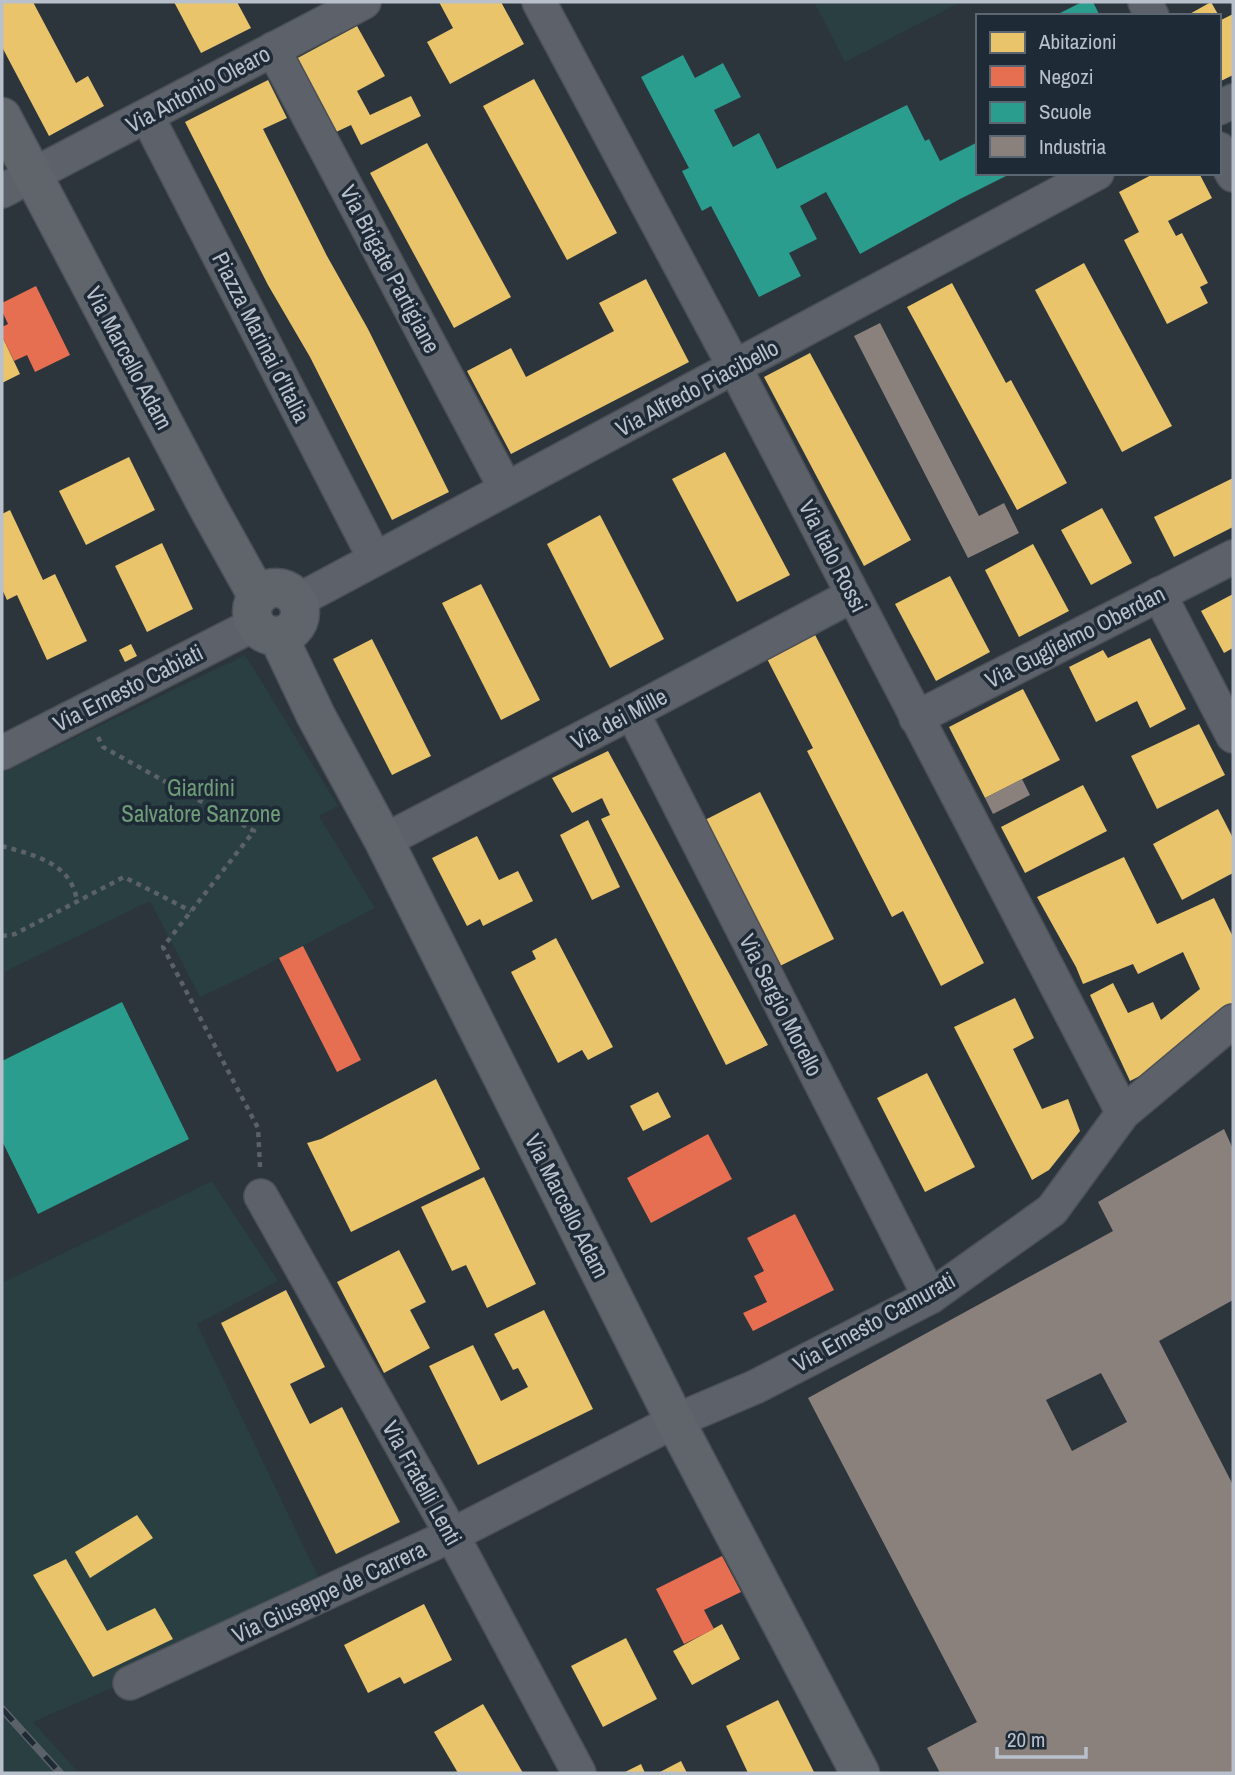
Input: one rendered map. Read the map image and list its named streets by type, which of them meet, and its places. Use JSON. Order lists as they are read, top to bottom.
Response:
{
  "streets": {
    "main road": ["Via Marcello Adam"],
    "street": [
      "Via Antonio Olearo",
      "Via Brigate Partigiane",
      "Piazza Marinai d'Italia",
      "Via Alfredo Piacibello",
      "Via Italo Rossi",
      "Via Guglielmo Oberdan",
      "Via Ernesto Cabiati",
      "Via dei Mille",
      "Via Sergio Morello",
      "Via Ernesto Camurati",
      "Via Fratelli Lenti",
      "Via Giuseppe de Carrera"
    ]
  },
  "crossings": [
    ["Via Antonio Olearo", "Via Brigate Partigiane"],
    ["Via Antonio Olearo", "Piazza Marinai d'Italia"],
    ["Via Antonio Olearo", "Via Marcello Adam"],
    ["Via Brigate Partigiane", "Via Alfredo Piacibello"],
    ["Piazza Marinai d'Italia", "Via Alfredo Piacibello"],
    ["Via Marcello Adam", "Via Ernesto Cabiati"],
    ["Via Marcello Adam", "Via dei Mille"],
    ["Via Marcello Adam", "Via Ernesto Camurati"],
    ["Via Marcello Adam", "Via Giuseppe de Carrera"],
    ["Via Alfredo Piacibello", "Via Italo Rossi"],
    ["Via Italo Rossi", "Via Guglielmo Oberdan"],
    ["Via Italo Rossi", "Via dei Mille"],
    ["Via Italo Rossi", "Via Ernesto Camurati"],
    ["Via dei Mille", "Via Sergio Morello"],
    ["Via Sergio Morello", "Via Ernesto Camurati"],
    ["Via Ernesto Camurati", "Via Giuseppe de Carrera"],
    ["Via Fratelli Lenti", "Via Giuseppe de Carrera"]
  ],
  "parks": ["Giardini Salvatore Sanzone"],
  "legend": [
    "Abitazioni",
    "Negozi",
    "Scuole",
    "Industria"
  ],
  "scale_bar": "20 m"
}
